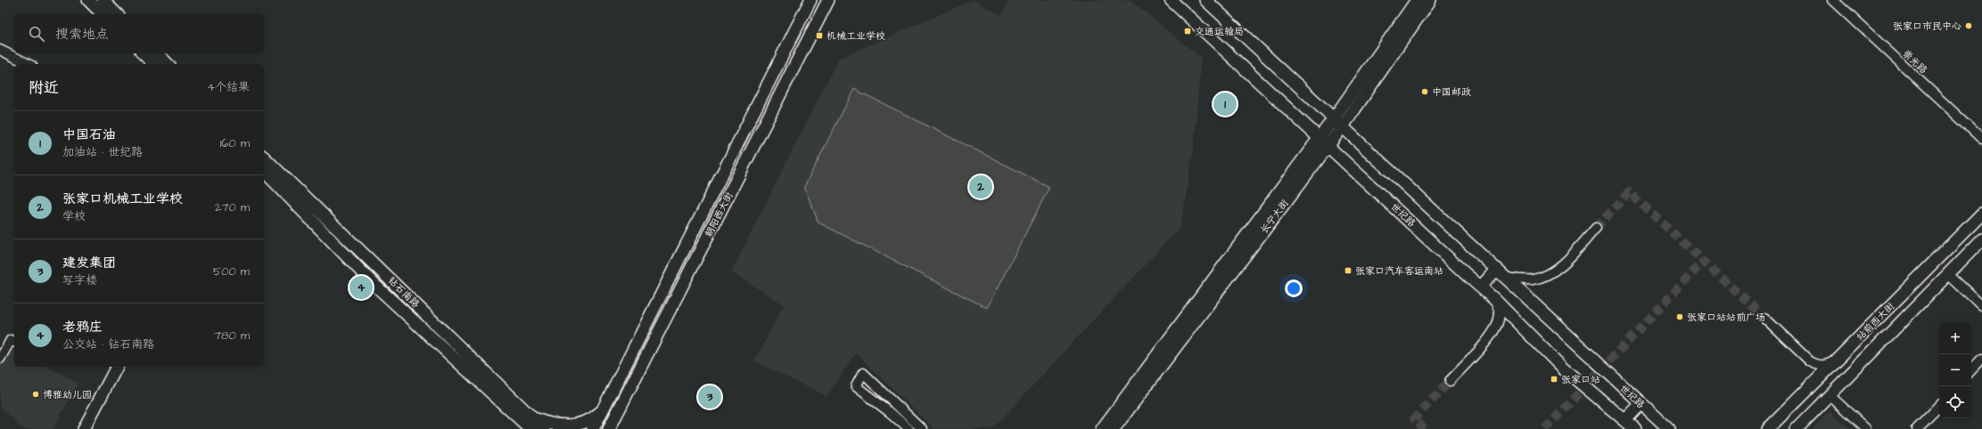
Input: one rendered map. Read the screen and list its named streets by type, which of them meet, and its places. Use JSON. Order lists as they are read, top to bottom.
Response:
{
  "streets": {
    "main road": [
      "朝阳西大街",
      "世纪路",
      "长宁大街",
      "钻石南路",
      "站前西大街"
    ],
    "street": ["崇光路"]
  },
  "crossings": [
    ["世纪路", "长宁大街"]
  ],
  "places": {
    "other": [
      "张家口市民中心",
      "中国邮政",
      "张家口站站前广场",
      "博雅幼儿园"
    ],
    "transit": [
      "交通运输局",
      "机械工业学校",
      "张家口汽车客运南站",
      "张家口站"
    ]
  },
  "page": {
    "search": "搜索地点",
    "heading": ["附近", "4个结果"],
    "pins": [
      "1",
      "2",
      "4",
      "3"
    ],
    "list": [
      {
        "mark": "1",
        "name": "中国石油",
        "note": "加油站 · 世纪路",
        "value": "160 m"
      },
      {
        "mark": "2",
        "name": "张家口机械工业学校",
        "note": "学校",
        "value": "270 m"
      },
      {
        "mark": "3",
        "name": "建发集团",
        "note": "写字楼",
        "value": "500 m"
      },
      {
        "mark": "4",
        "name": "老鸦庄",
        "note": "公交站 · 钻石南路",
        "value": "780 m"
      }
    ],
    "map_buttons": ["+", "−"]
  }
}
